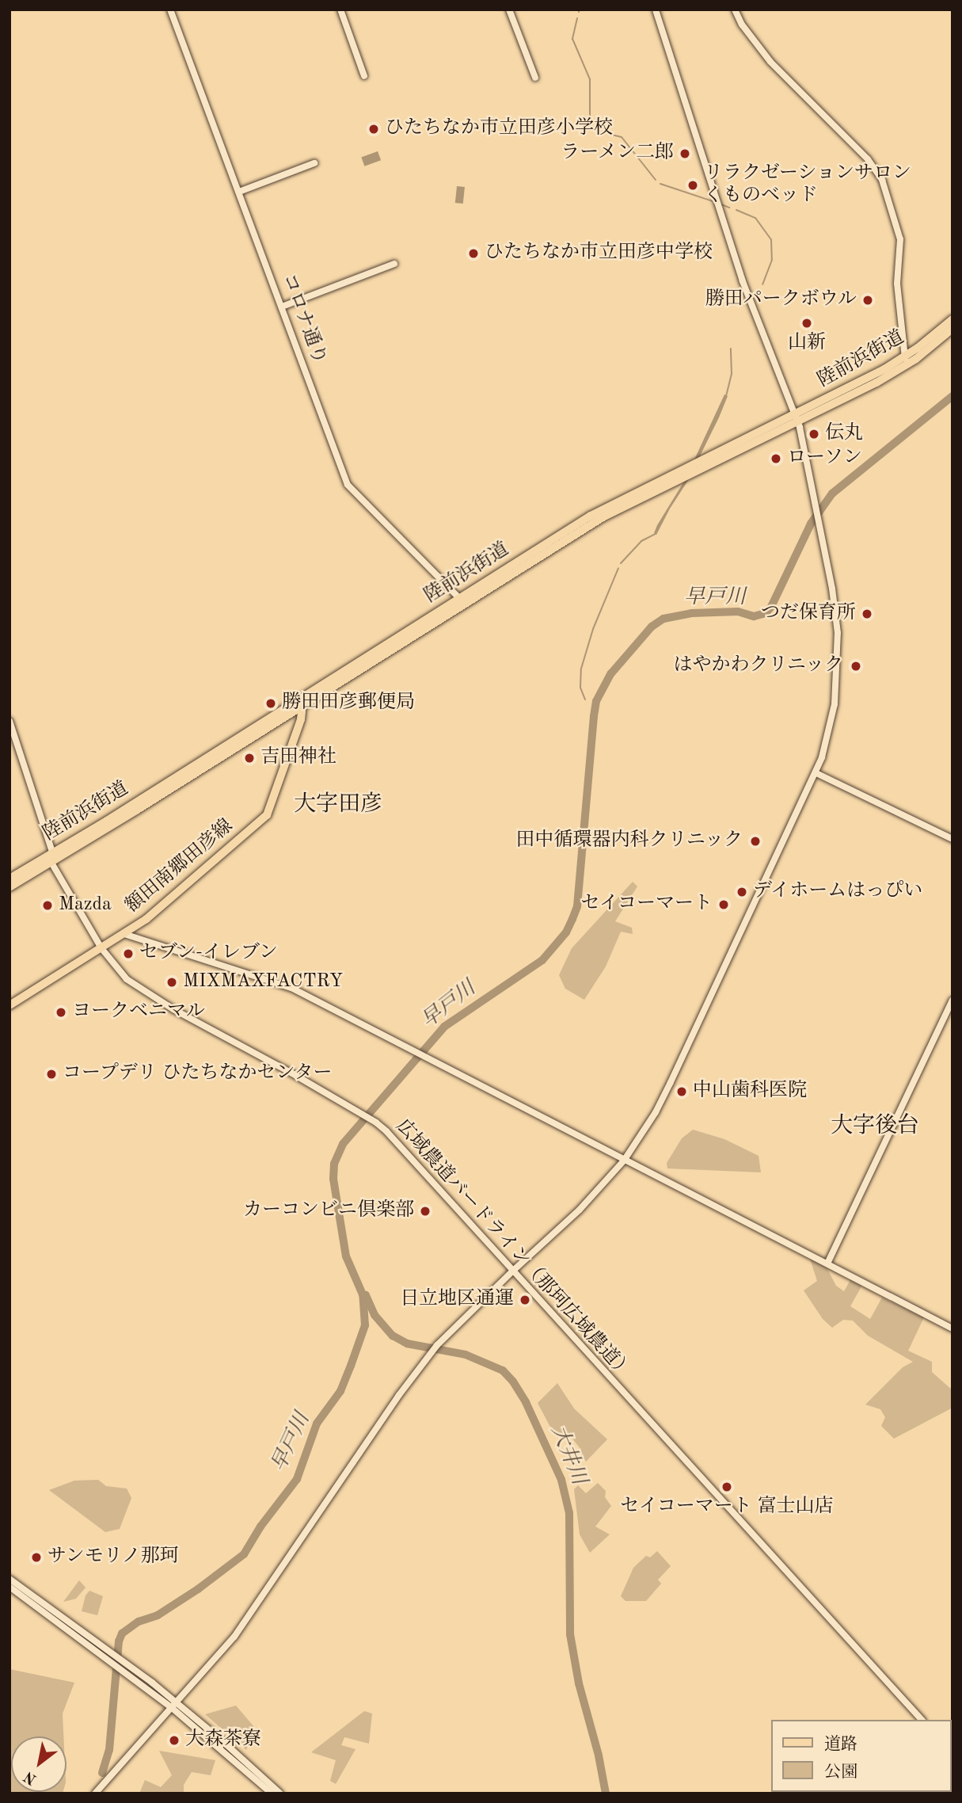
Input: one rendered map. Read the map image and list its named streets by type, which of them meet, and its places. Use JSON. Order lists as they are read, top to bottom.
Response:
{
  "streets": {
    "highway": ["陸前浜街道"],
    "main road": ["額田南郷田彦線"],
    "street": ["コロナ通り", "広域農道バードライン（那珂広域農道）"]
  },
  "crossings": [
    ["コロナ通り", "陸前浜街道"],
    ["陸前浜街道", "額田南郷田彦線"],
    ["陸前浜街道", "広域農道バードライン（那珂広域農道）"],
    ["額田南郷田彦線", "広域農道バードライン（那珂広域農道）"]
  ],
  "districts": ["大字田彦", "大字後台"],
  "water": ["早戸川", "大井川"],
  "places": [
    "ひたちなか市立田彦小学校",
    "ラーメン二郎",
    "リラクゼーションサロン くものベッド",
    "ひたちなか市立田彦中学校",
    "勝田パークボウル",
    "山新",
    "伝丸",
    "ローソン",
    "つだ保育所",
    "はやかわクリニック",
    "勝田田彦郵便局",
    "吉田神社",
    "田中循環器内科クリニック",
    "デイホームはっぴい",
    "セイコーマート",
    "Mazda",
    "セブン-イレブン",
    "MIXMAXFACTRY",
    "ヨークベニマル",
    "コープデリ ひたちなかセンター",
    "中山歯科医院",
    "カーコンビニ倶楽部",
    "日立地区通運",
    "セイコーマート 富士山店",
    "サンモリノ那珂",
    "大森茶寮"
  ],
  "legend": ["道路", "公園"],
  "north": "bottom left"
}
